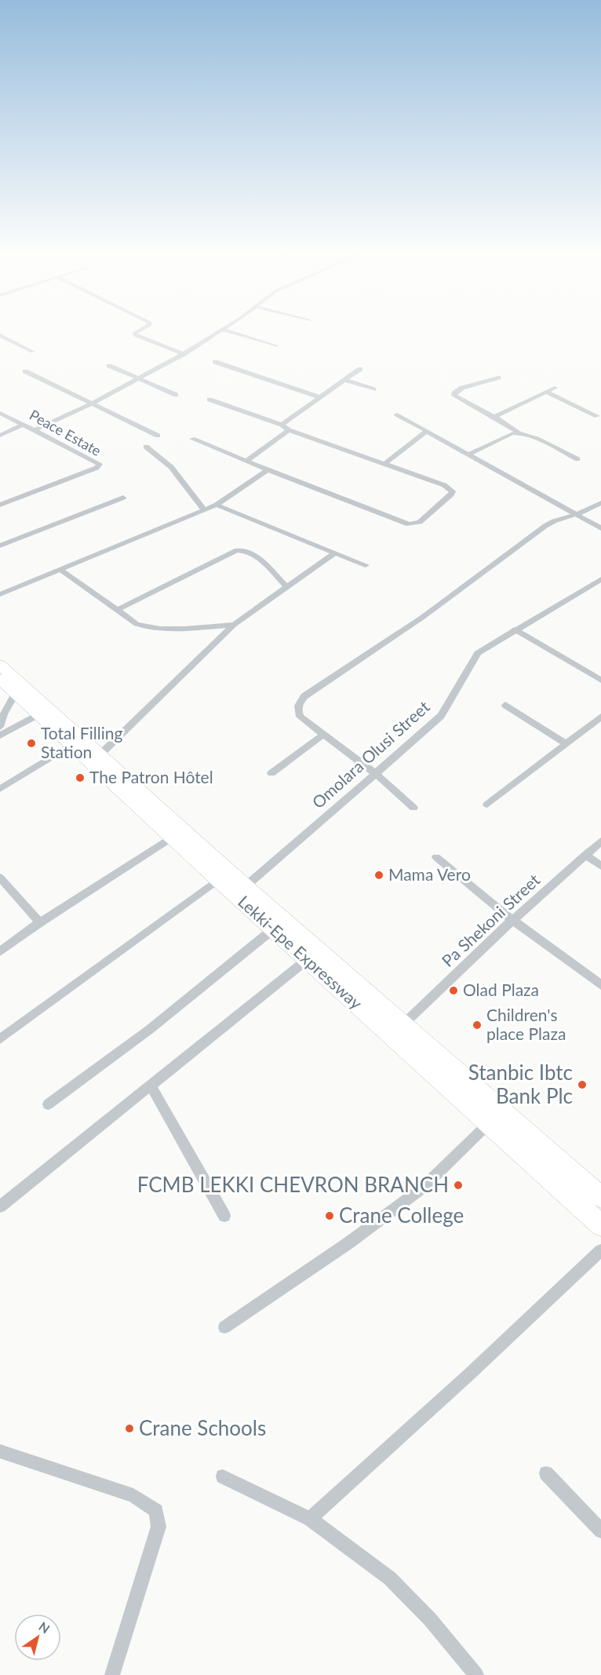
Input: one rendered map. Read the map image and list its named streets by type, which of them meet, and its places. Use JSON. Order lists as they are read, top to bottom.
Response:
{
  "streets": {
    "highway": ["Lekki-Epe Expressway"],
    "street": ["Peace Estate", "Omolara Olusi Street", "Pa Shekoni Street"]
  },
  "crossings": [
    ["Omolara Olusi Street", "Lekki-Epe Expressway"],
    ["Pa Shekoni Street", "Lekki-Epe Expressway"]
  ],
  "places": [
    "Total Filling Station",
    "The Patron Hôtel",
    "Mama Vero",
    "Olad Plaza",
    "Children's place Plaza",
    "Stanbic Ibtc Bank Plc",
    "FCMB LEKKI CHEVRON BRANCH",
    "Crane College",
    "Crane Schools"
  ],
  "north": "top right"
}
